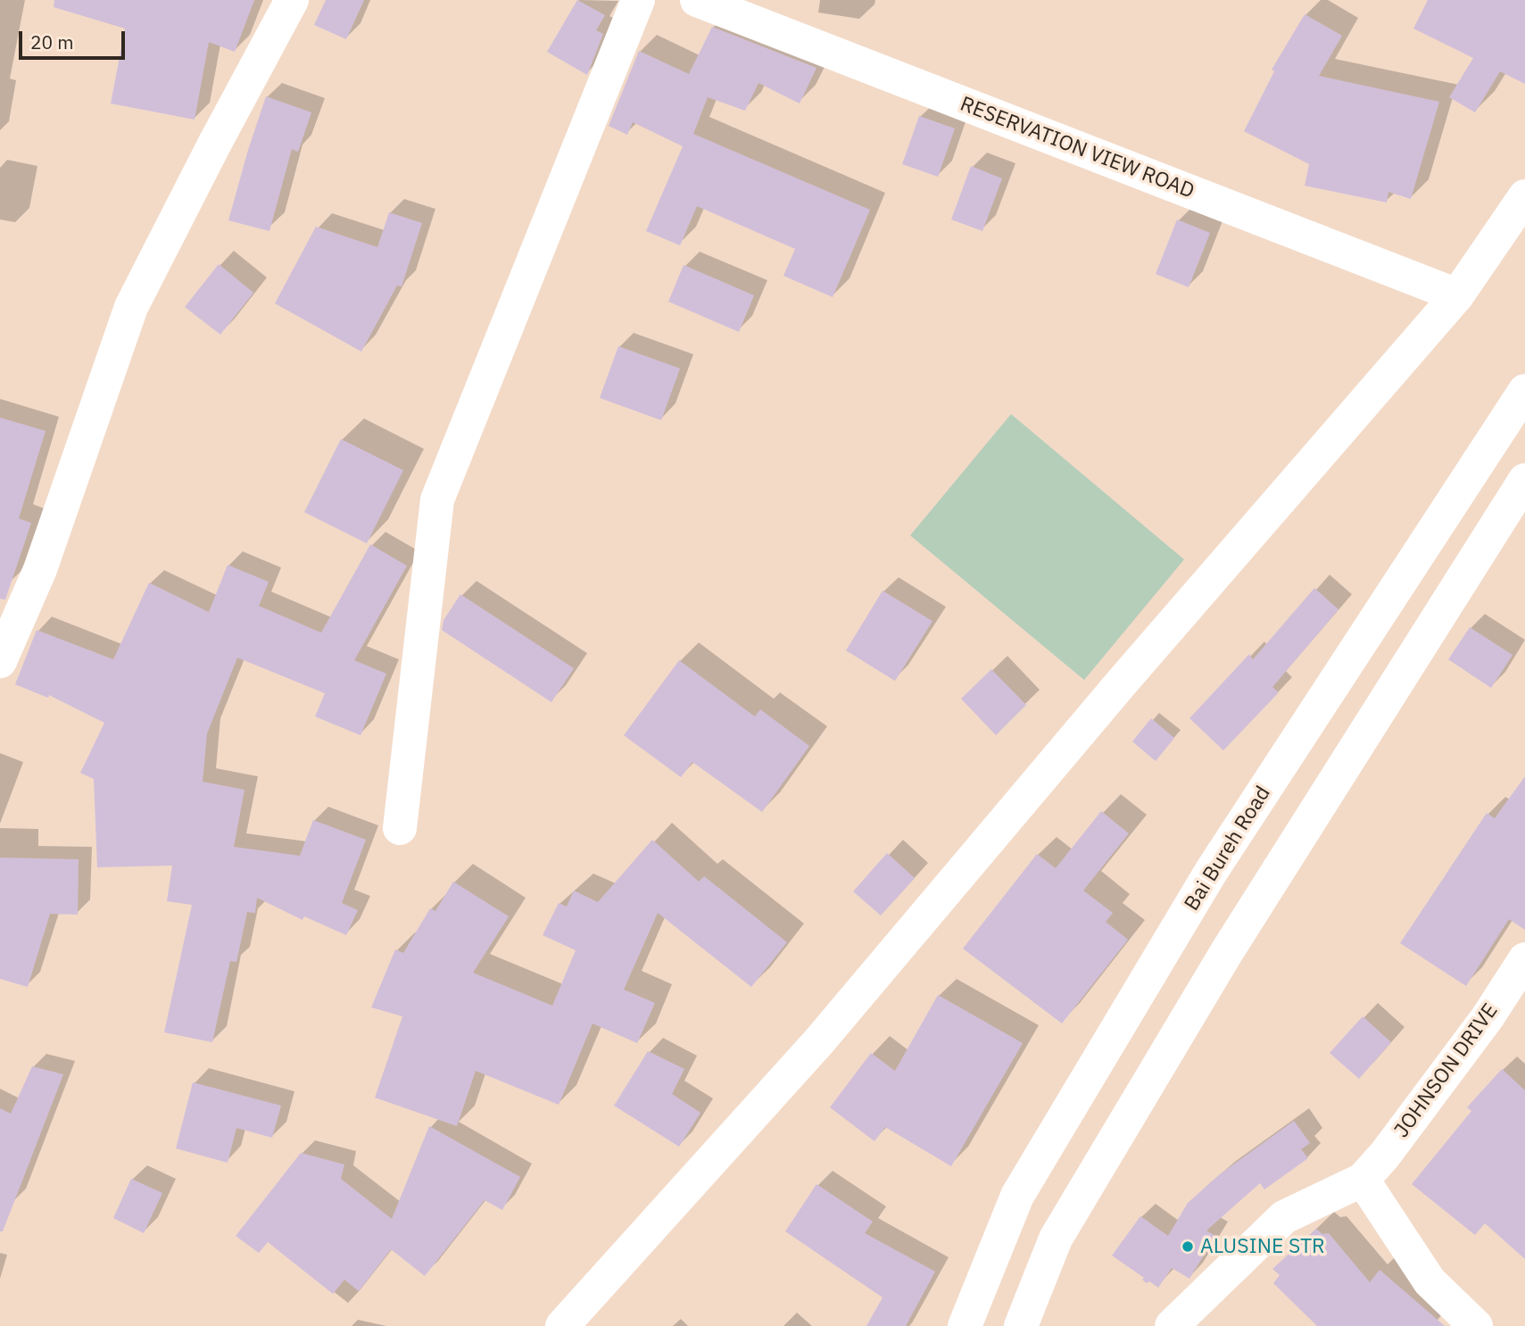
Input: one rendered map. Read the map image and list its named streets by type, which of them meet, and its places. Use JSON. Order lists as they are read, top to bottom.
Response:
{
  "streets": {
    "main road": ["RESERVATION VIEW ROAD", "Bai Bureh Road", "JOHNSON DRIVE"]
  },
  "places": ["ALUSINE STR"],
  "scale_bar": "20 m"
}
